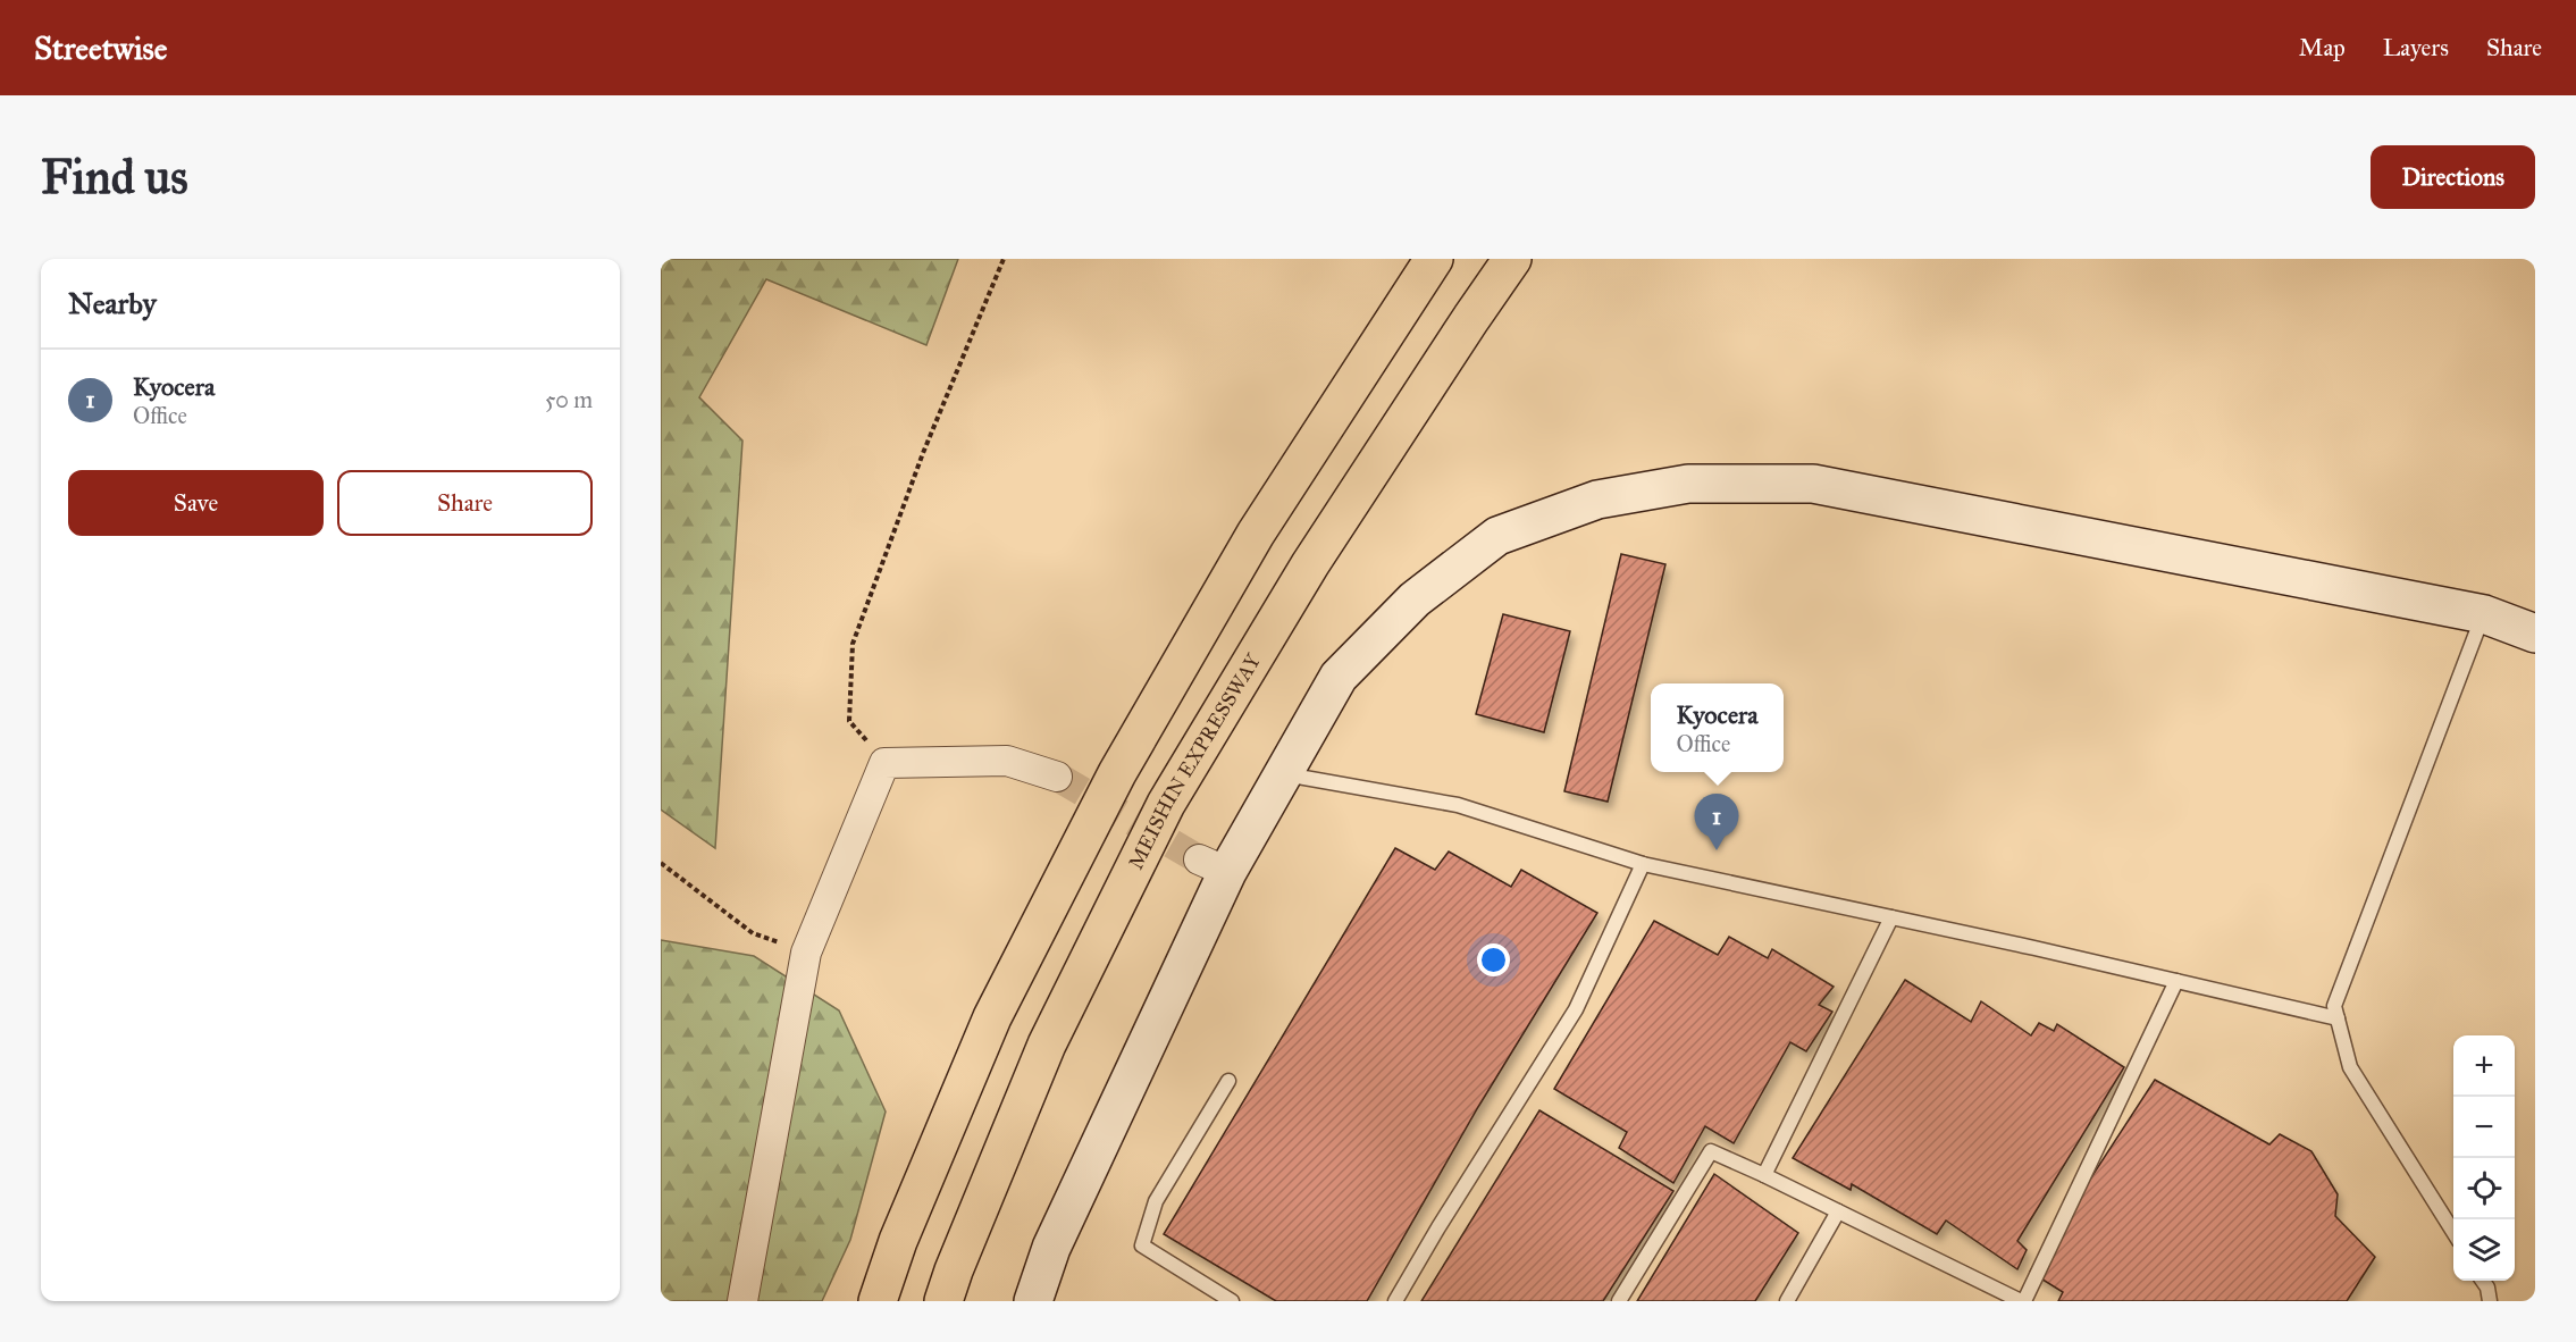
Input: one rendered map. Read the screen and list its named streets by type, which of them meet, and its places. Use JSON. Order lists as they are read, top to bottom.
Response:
{
  "streets": {
    "highway": ["MEISHIN EXPRESSWAY"]
  },
  "page": {
    "header": "Streetwise",
    "nav": ["Map", "Layers", "Share"],
    "buttons": [
      "Directions",
      ["Save", "Share"]
    ],
    "title": "Find us",
    "heading": "Nearby",
    "list": [
      {
        "mark": "1",
        "name": "Kyocera",
        "note": "Office",
        "value": "50 m"
      }
    ],
    "popup": ["Kyocera", "Office"],
    "pins": "1",
    "map_buttons": ["+", "−"]
  }
}
